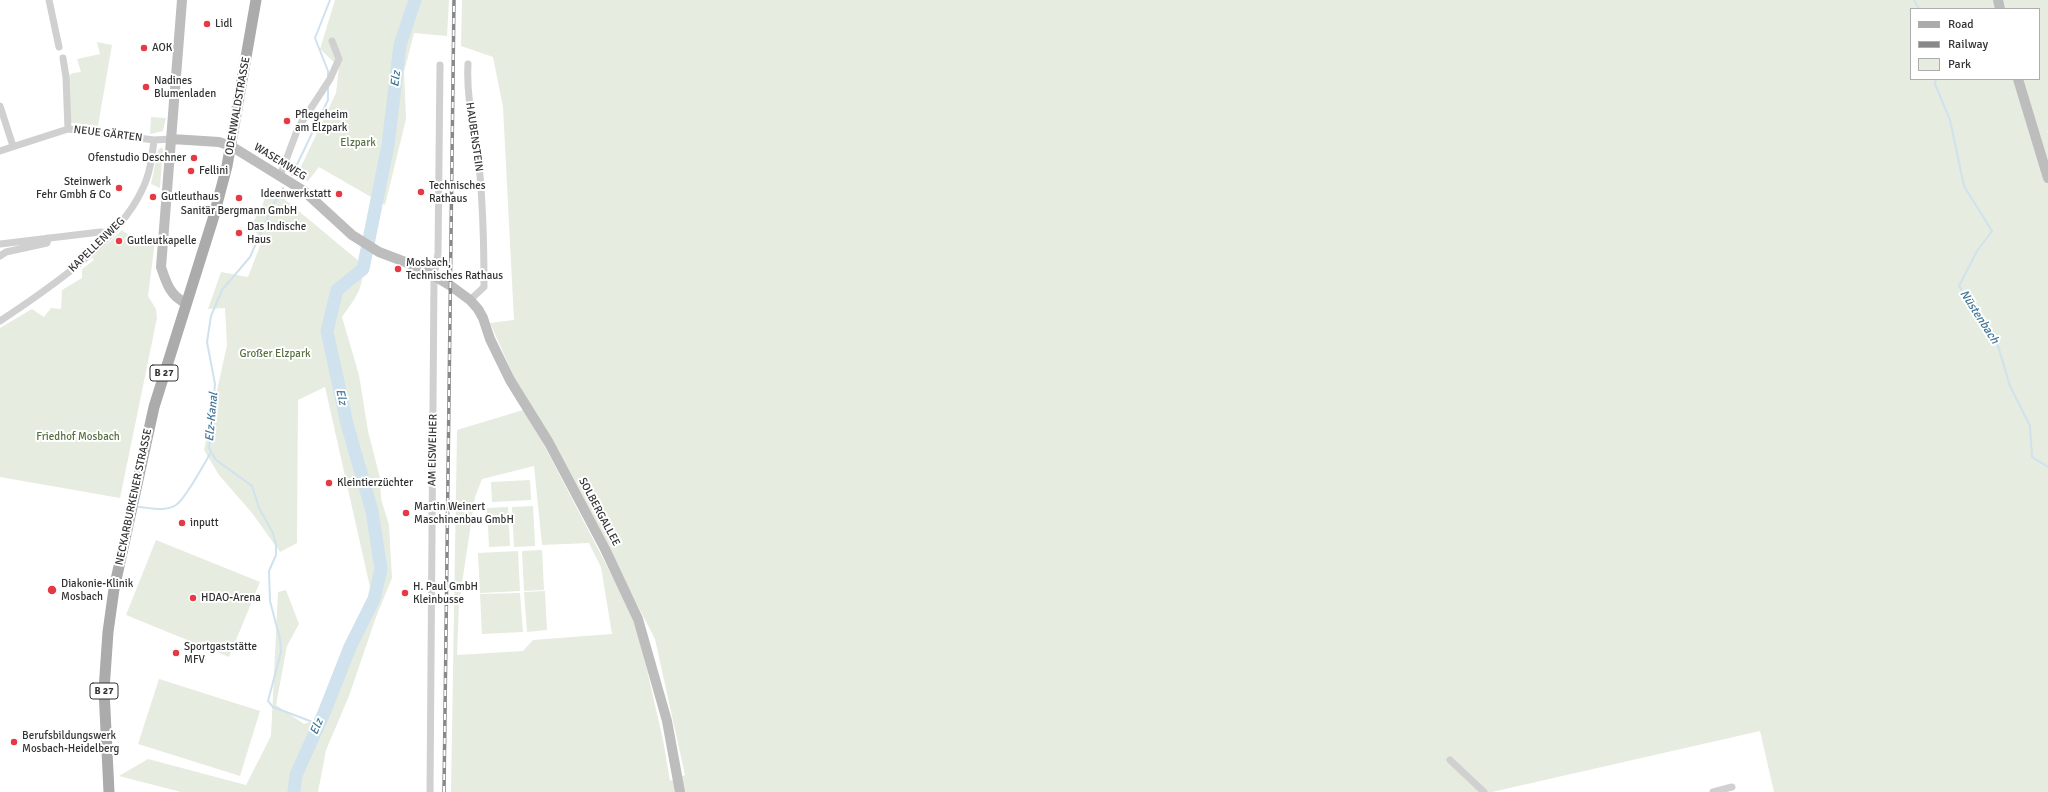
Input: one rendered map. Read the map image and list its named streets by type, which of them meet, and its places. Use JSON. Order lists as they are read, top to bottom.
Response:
{
  "streets": {
    "main road": ["ODENWALDSTRASSE", "B 27", "NECKARBURKENER STRASSE"],
    "street": [
      "NEUE GÄRTEN",
      "HAUBENSTEIN",
      "WASEMWEG",
      "KAPELLENWEG",
      "AM EISWEIHER",
      "SOLBERGALLEE"
    ]
  },
  "crossings": [
    ["ODENWALDSTRASSE", "WASEMWEG"],
    ["ODENWALDSTRASSE", "NECKARBURKENER STRASSE"],
    ["NEUE GÄRTEN", "WASEMWEG"],
    ["NEUE GÄRTEN", "KAPELLENWEG"],
    ["HAUBENSTEIN", "SOLBERGALLEE"],
    ["WASEMWEG", "AM EISWEIHER"],
    ["WASEMWEG", "SOLBERGALLEE"],
    ["AM EISWEIHER", "SOLBERGALLEE"]
  ],
  "water": ["Elz", "Nüstenbach", "Elz-Kanal"],
  "parks": ["Elzpark", "Großer Elzpark", "Friedhof Mosbach"],
  "places": [
    "Lidl",
    "AOK",
    "Nadines Blumenladen",
    "Pflegeheim am Elzpark",
    "Ofenstudio Deschner",
    "Fellini",
    "Steinwerk Fehr Gmbh & Co",
    "Technisches Rathaus",
    "Ideenwerkstatt",
    "Gutleuthaus",
    "Sanitär Bergmann GmbH",
    "Das Indische Haus",
    "Gutleutkapelle",
    "Mosbach, Technisches Rathaus",
    "Kleintierzüchter",
    "Martin Weinert Maschinenbau GmbH",
    "inputt",
    "Diakonie-Klinik Mosbach",
    "H. Paul GmbH Kleinbusse",
    "HDAO-Arena",
    "Sportgaststätte MFV",
    "Berufsbildungswerk Mosbach-Heidelberg"
  ],
  "legend": ["Road", "Railway", "Park"]
}
